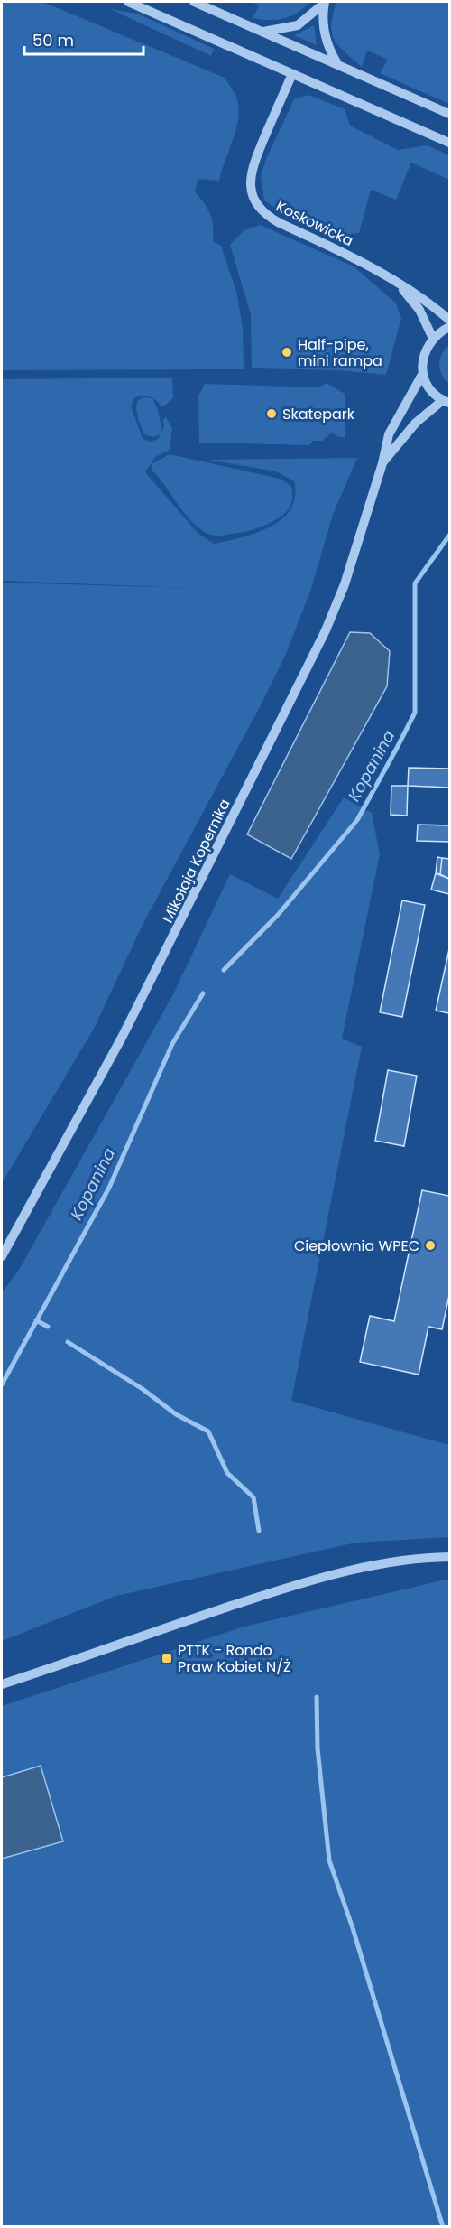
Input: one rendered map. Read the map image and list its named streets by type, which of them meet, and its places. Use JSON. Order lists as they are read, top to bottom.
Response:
{
  "streets": {
    "street": ["Koskowicka", "Mikołaja Kopernika"]
  },
  "crossings": [
    ["Koskowicka", "Mikołaja Kopernika"]
  ],
  "water": ["Kopanina"],
  "places": {
    "other": ["Half-pipe, mini rampa", "Skatepark", "Ciepłownia WPEC"],
    "transit": ["PTTK - Rondo Praw Kobiet N/Ż"]
  },
  "scale_bar": "50 m"
}
